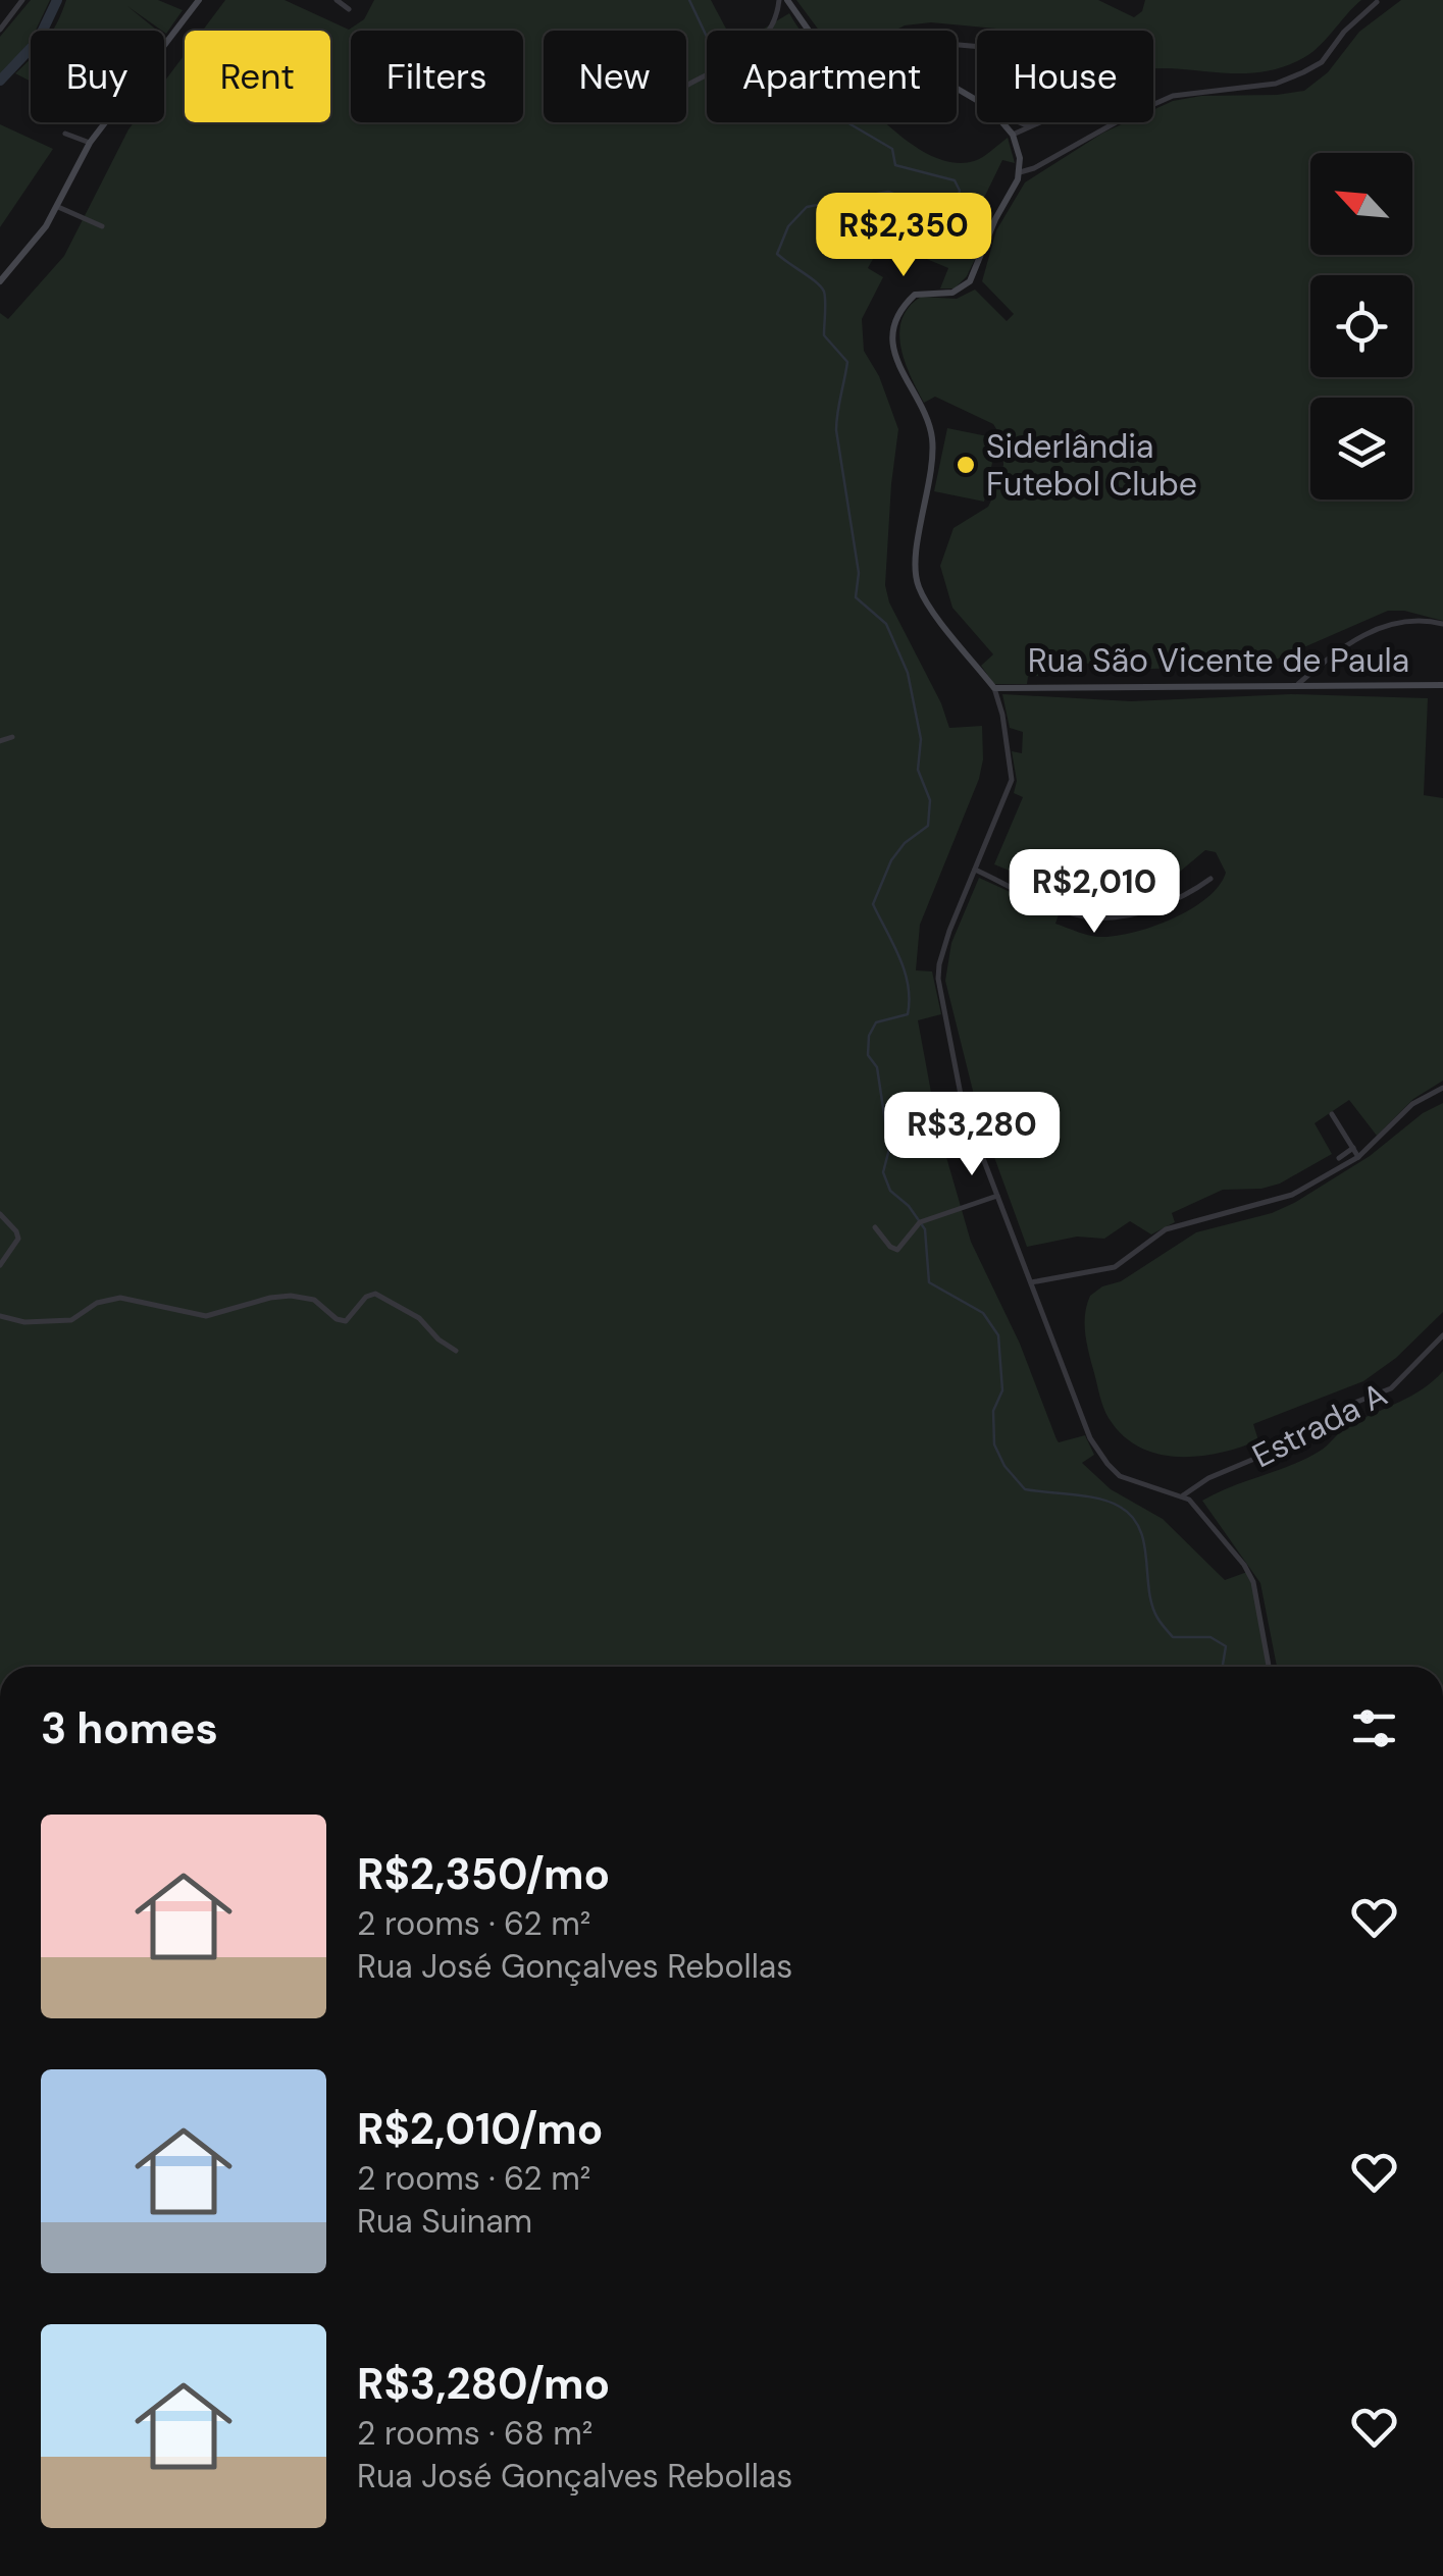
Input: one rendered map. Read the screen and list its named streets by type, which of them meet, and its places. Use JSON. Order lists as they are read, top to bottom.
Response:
{
  "streets": {
    "street": ["Rua São Vicente de Paula", "Estrada A"]
  },
  "places": ["Siderlândia Futebol Clube"],
  "north": "top left",
  "page": {
    "chip": [
      "Buy",
      "Rent",
      "Filters",
      "New",
      "Apartment",
      "House"
    ],
    "price": ["R$2,350", "R$2,010", "R$3,280"],
    "heading": "3 homes",
    "list": [
      {
        "name": "R$2,350/mo",
        "note": "2 rooms · 62 m² · Rua José Gonçalves Rebollas"
      },
      {
        "name": "R$2,010/mo",
        "note": "2 rooms · 62 m² · Rua Suinam"
      },
      {
        "name": "R$3,280/mo",
        "note": "2 rooms · 68 m² · Rua José Gonçalves Rebollas"
      }
    ]
  }
}
